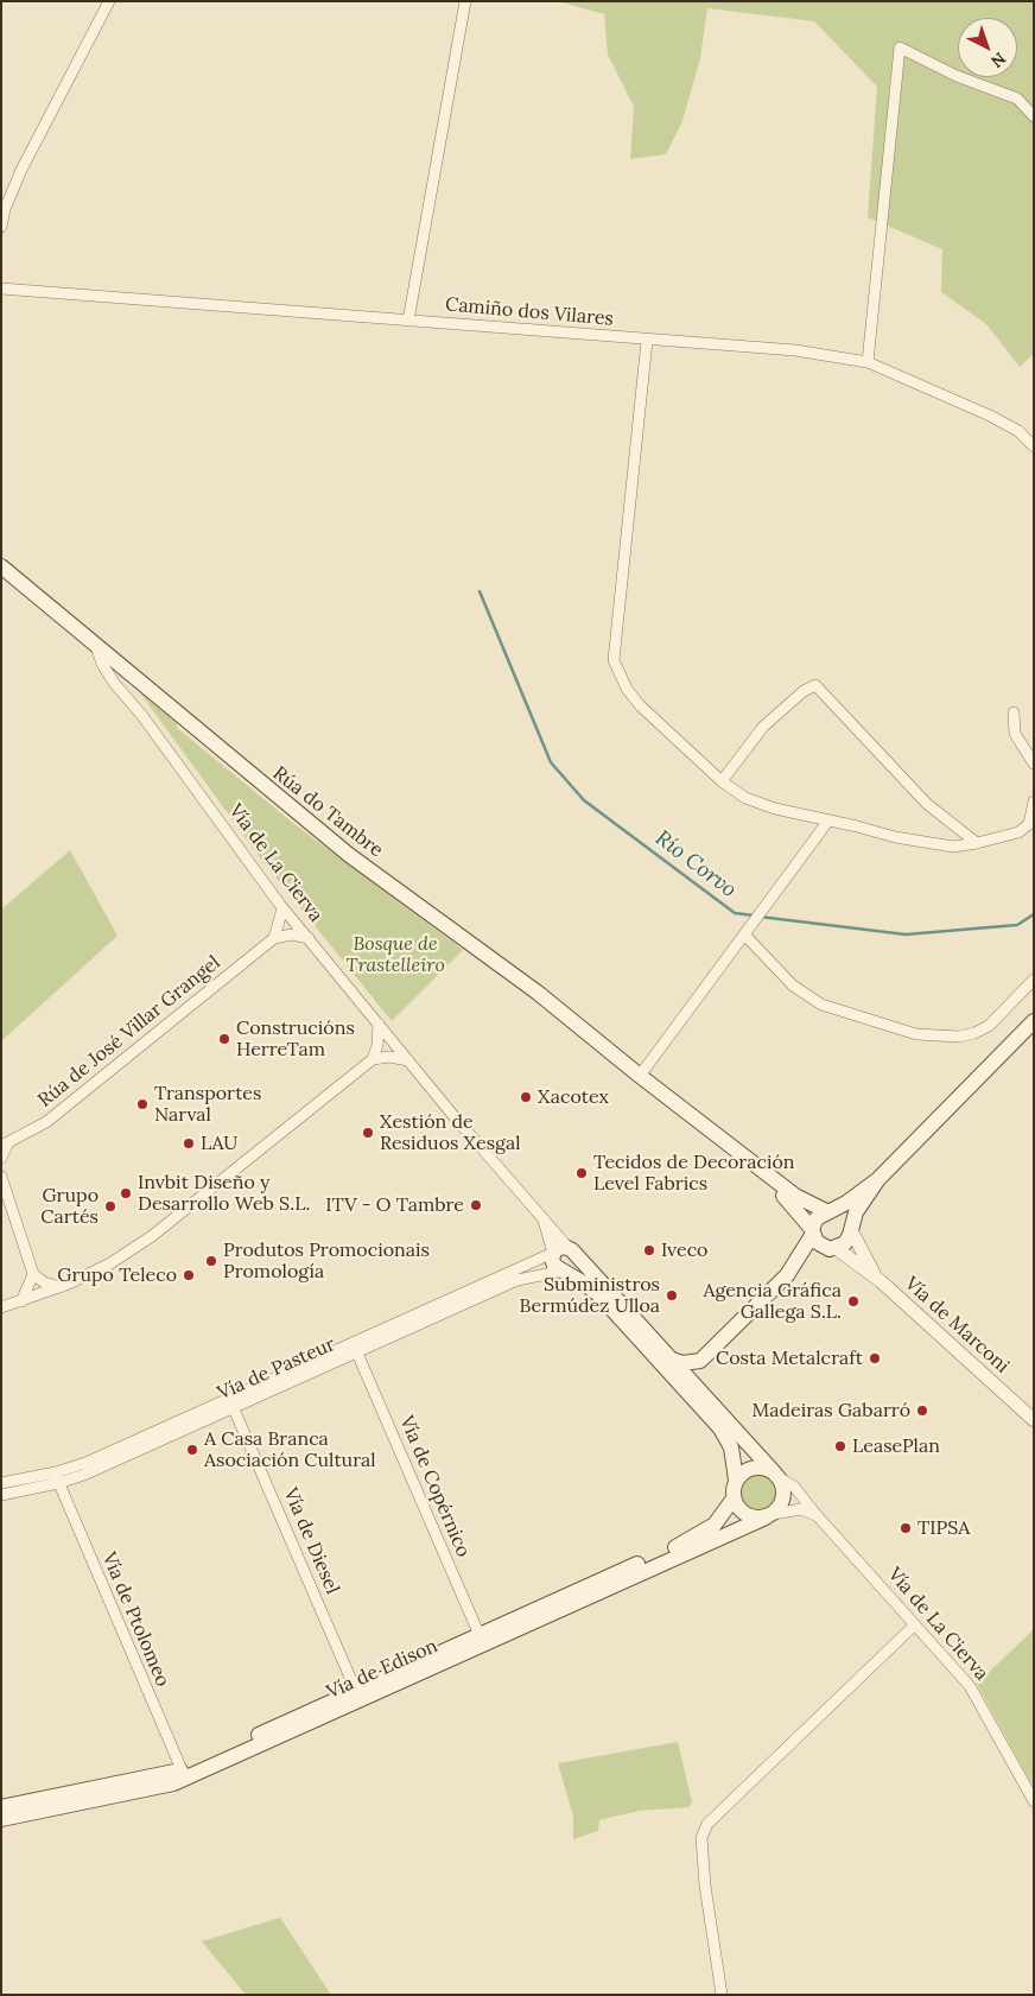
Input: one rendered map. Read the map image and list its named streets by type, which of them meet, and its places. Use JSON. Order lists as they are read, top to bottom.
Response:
{
  "streets": {
    "main road": ["Rúa do Tambre", "Vía de La Cierva", "Vía de Edison"],
    "street": [
      "Camiño dos Vilares",
      "Rúa de José Villar Grangel",
      "Vía de Marconi",
      "Vía de Pasteur",
      "Vía de Copérnico",
      "Vía de Diesel",
      "Vía de Ptolomeo"
    ]
  },
  "crossings": [
    ["Rúa do Tambre", "Vía de La Cierva"],
    ["Vía de La Cierva", "Rúa de José Villar Grangel"],
    ["Vía de La Cierva", "Vía de Pasteur"],
    ["Vía de La Cierva", "Vía de Edison"],
    ["Vía de Pasteur", "Vía de Copérnico"],
    ["Vía de Pasteur", "Vía de Diesel"],
    ["Vía de Pasteur", "Vía de Ptolomeo"],
    ["Vía de Copérnico", "Vía de Edison"],
    ["Vía de Diesel", "Vía de Edison"],
    ["Vía de Ptolomeo", "Vía de Edison"]
  ],
  "water": ["Río Corvo"],
  "parks": ["Bosque de Trastelleiro"],
  "places": [
    "Construcións HerreTam",
    "Xacotex",
    "Transportes Narval",
    "Xestión de Residuos Xesgal",
    "LAU",
    "Tecidos de Decoración Level Fabrics",
    "Invbit Diseño y Desarrollo Web S.L.",
    "ITV - O Tambre",
    "Grupo Cartés",
    "Iveco",
    "Produtos Promocionais Promología",
    "Grupo Teleco",
    "Subministros Bermúdez Ulloa",
    "Agencia Gráfica Gallega S.L.",
    "Costa Metalcraft",
    "Madeiras Gabarró",
    "LeasePlan",
    "A Casa Branca Asociación Cultural",
    "TIPSA"
  ],
  "north": "bottom right"
}
